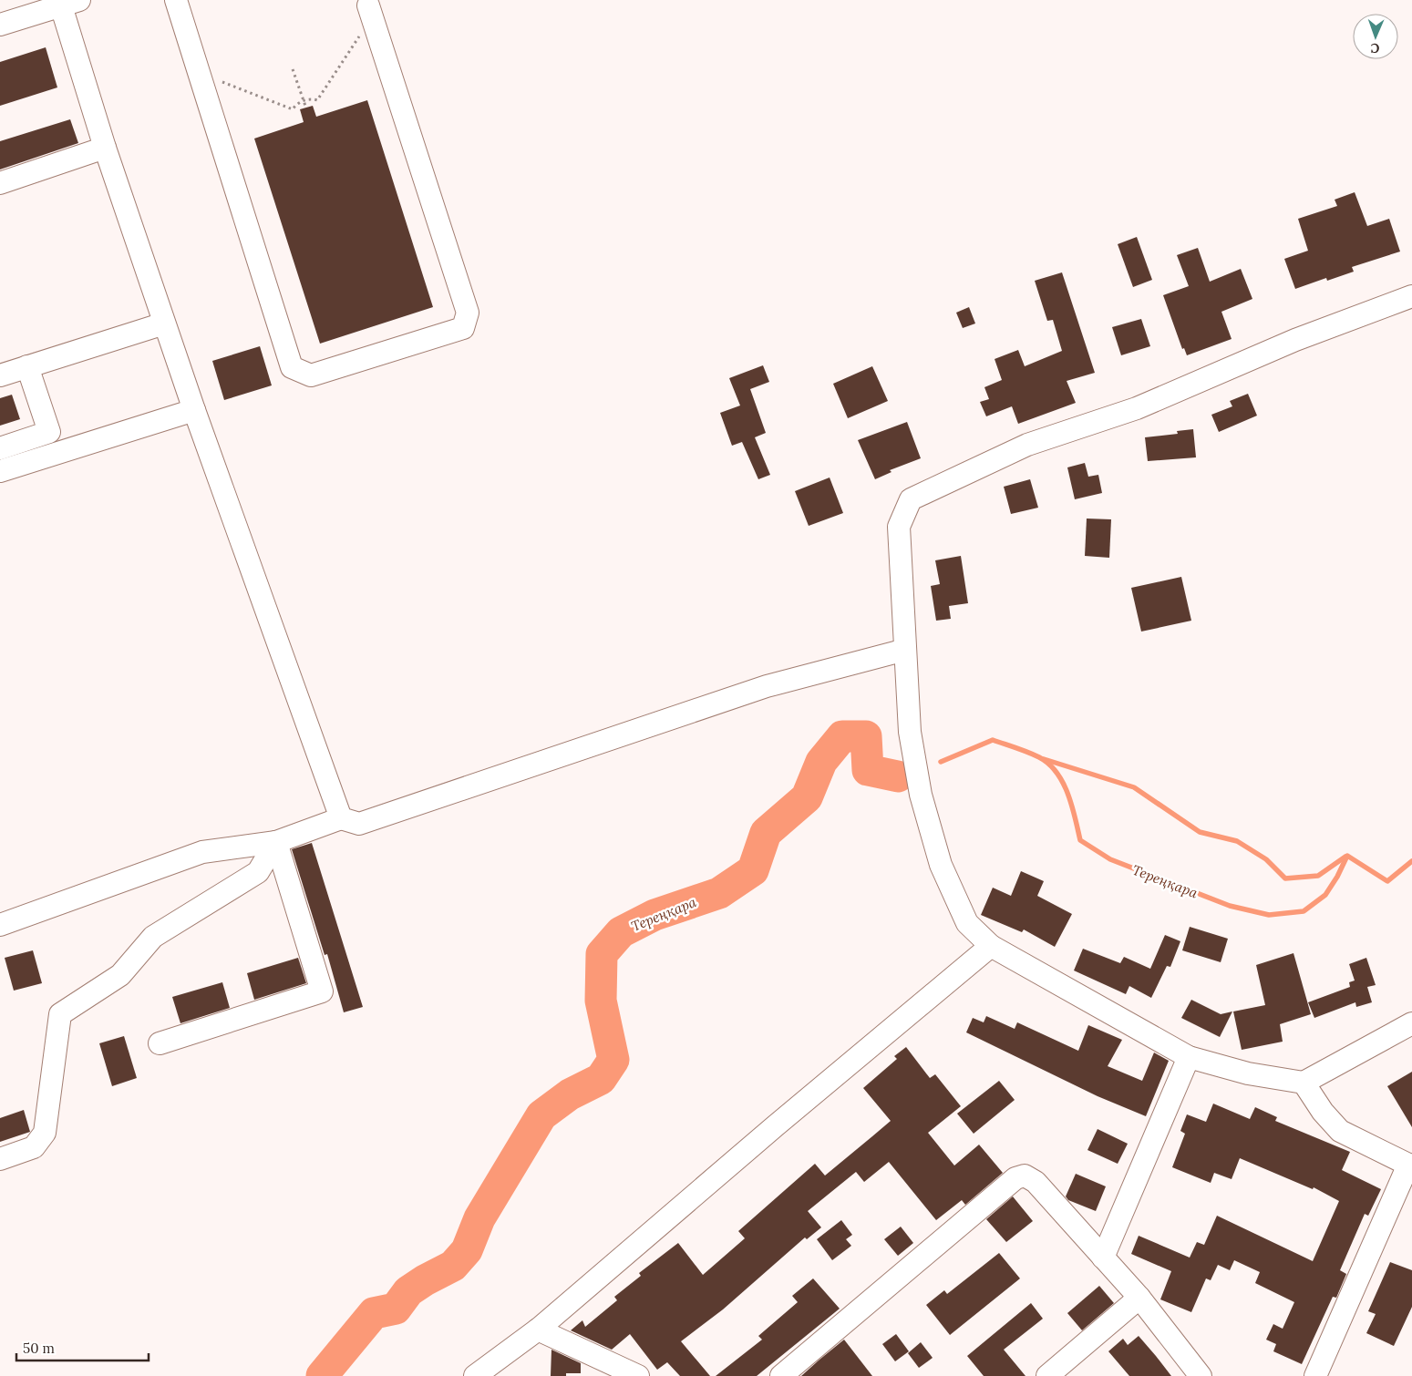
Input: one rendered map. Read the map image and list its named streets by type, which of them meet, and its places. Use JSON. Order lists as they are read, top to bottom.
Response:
{
  "water": ["Тереңқара"],
  "scale_bar": "50 m",
  "north": "bottom"
}
